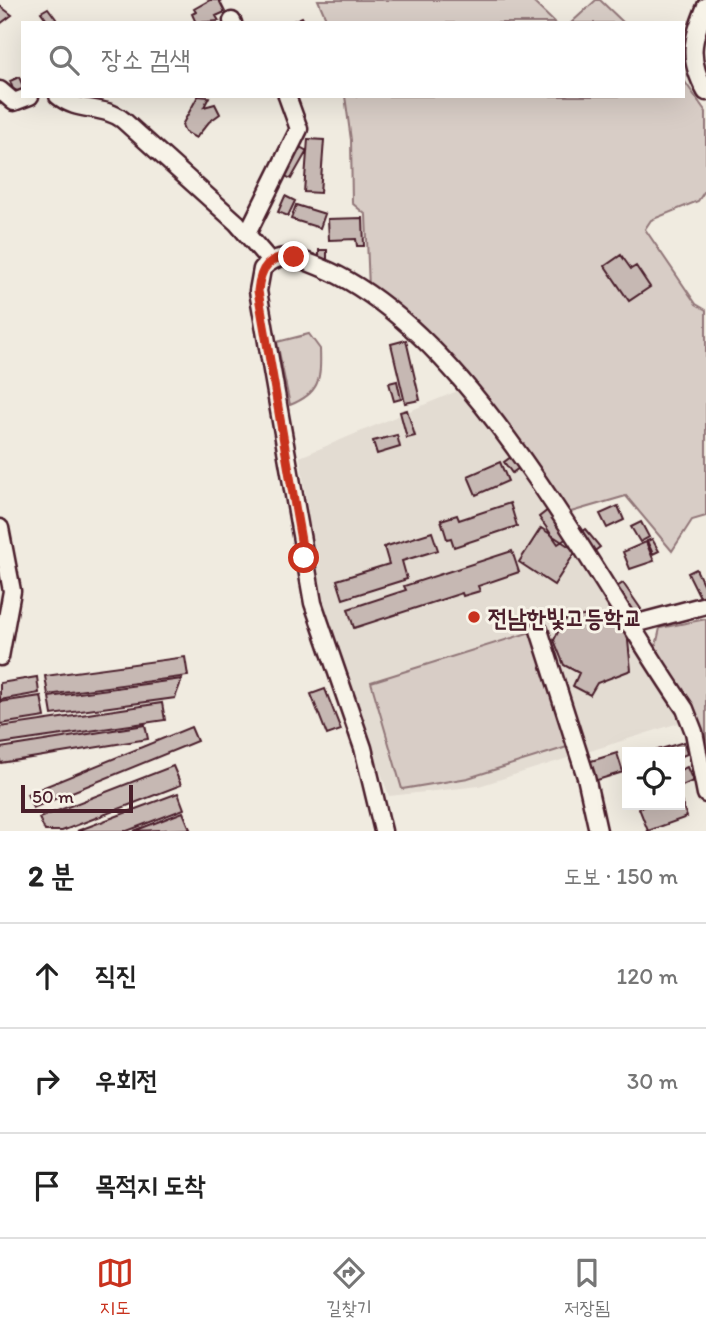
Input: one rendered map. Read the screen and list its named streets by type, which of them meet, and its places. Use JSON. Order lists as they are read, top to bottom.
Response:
{
  "places": ["전남한빛고등학교"],
  "scale_bar": "50 m",
  "page": {
    "search": "장소 검색",
    "scale": "50 m",
    "heading": ["2 분", "도보 · 150 m"],
    "list": [
      ["직진", "120 m"],
      ["우회전", "30 m"],
      "목적지 도착"
    ],
    "nav": ["지도", "길찾기", "저장됨"]
  }
}
